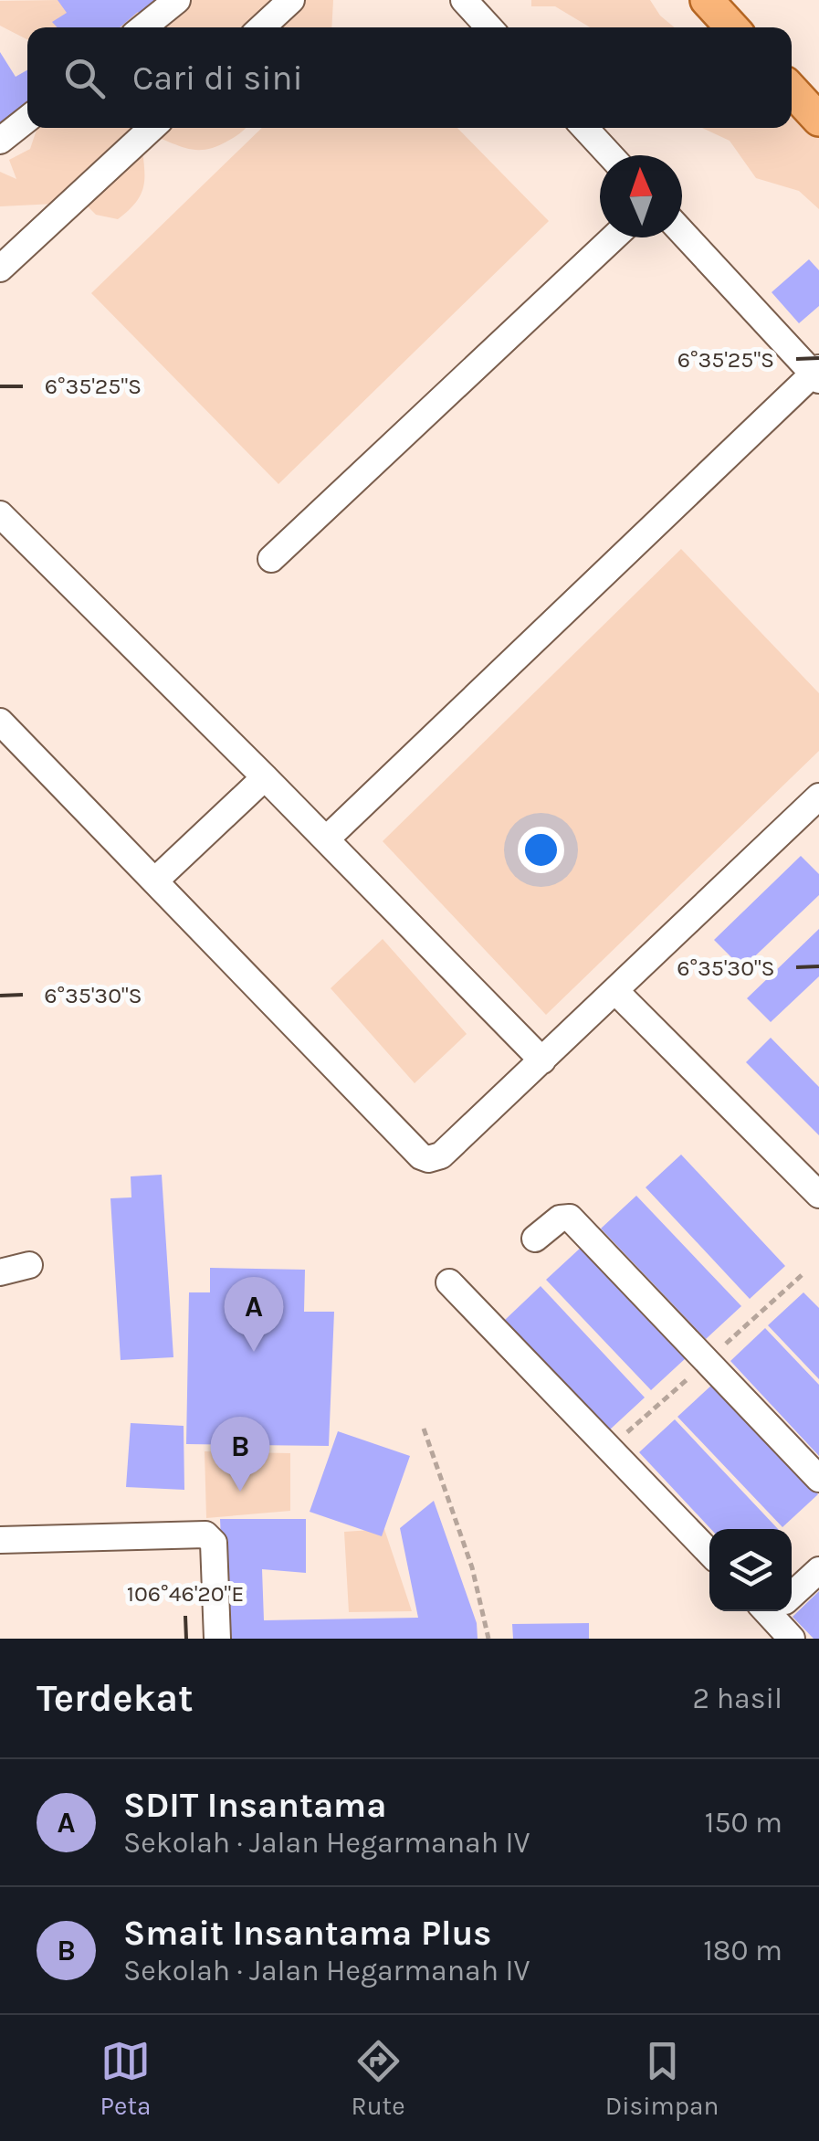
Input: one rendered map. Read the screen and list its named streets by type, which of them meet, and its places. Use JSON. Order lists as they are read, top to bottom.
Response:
{
  "north": "top",
  "page": {
    "search": "Cari di sini",
    "pins": ["A", "B"],
    "heading": ["Terdekat", "2 hasil"],
    "list": [
      {
        "mark": "A",
        "name": "SDIT Insantama",
        "note": "Sekolah · Jalan Hegarmanah IV",
        "value": "150 m"
      },
      {
        "mark": "B",
        "name": "Smait Insantama Plus",
        "note": "Sekolah · Jalan Hegarmanah IV",
        "value": "180 m"
      }
    ],
    "nav": ["Peta", "Rute", "Disimpan"]
  },
  "coordinates": ["6°35'25\"S", "6°35'30\"S", "106°46'20\"E"]
}
